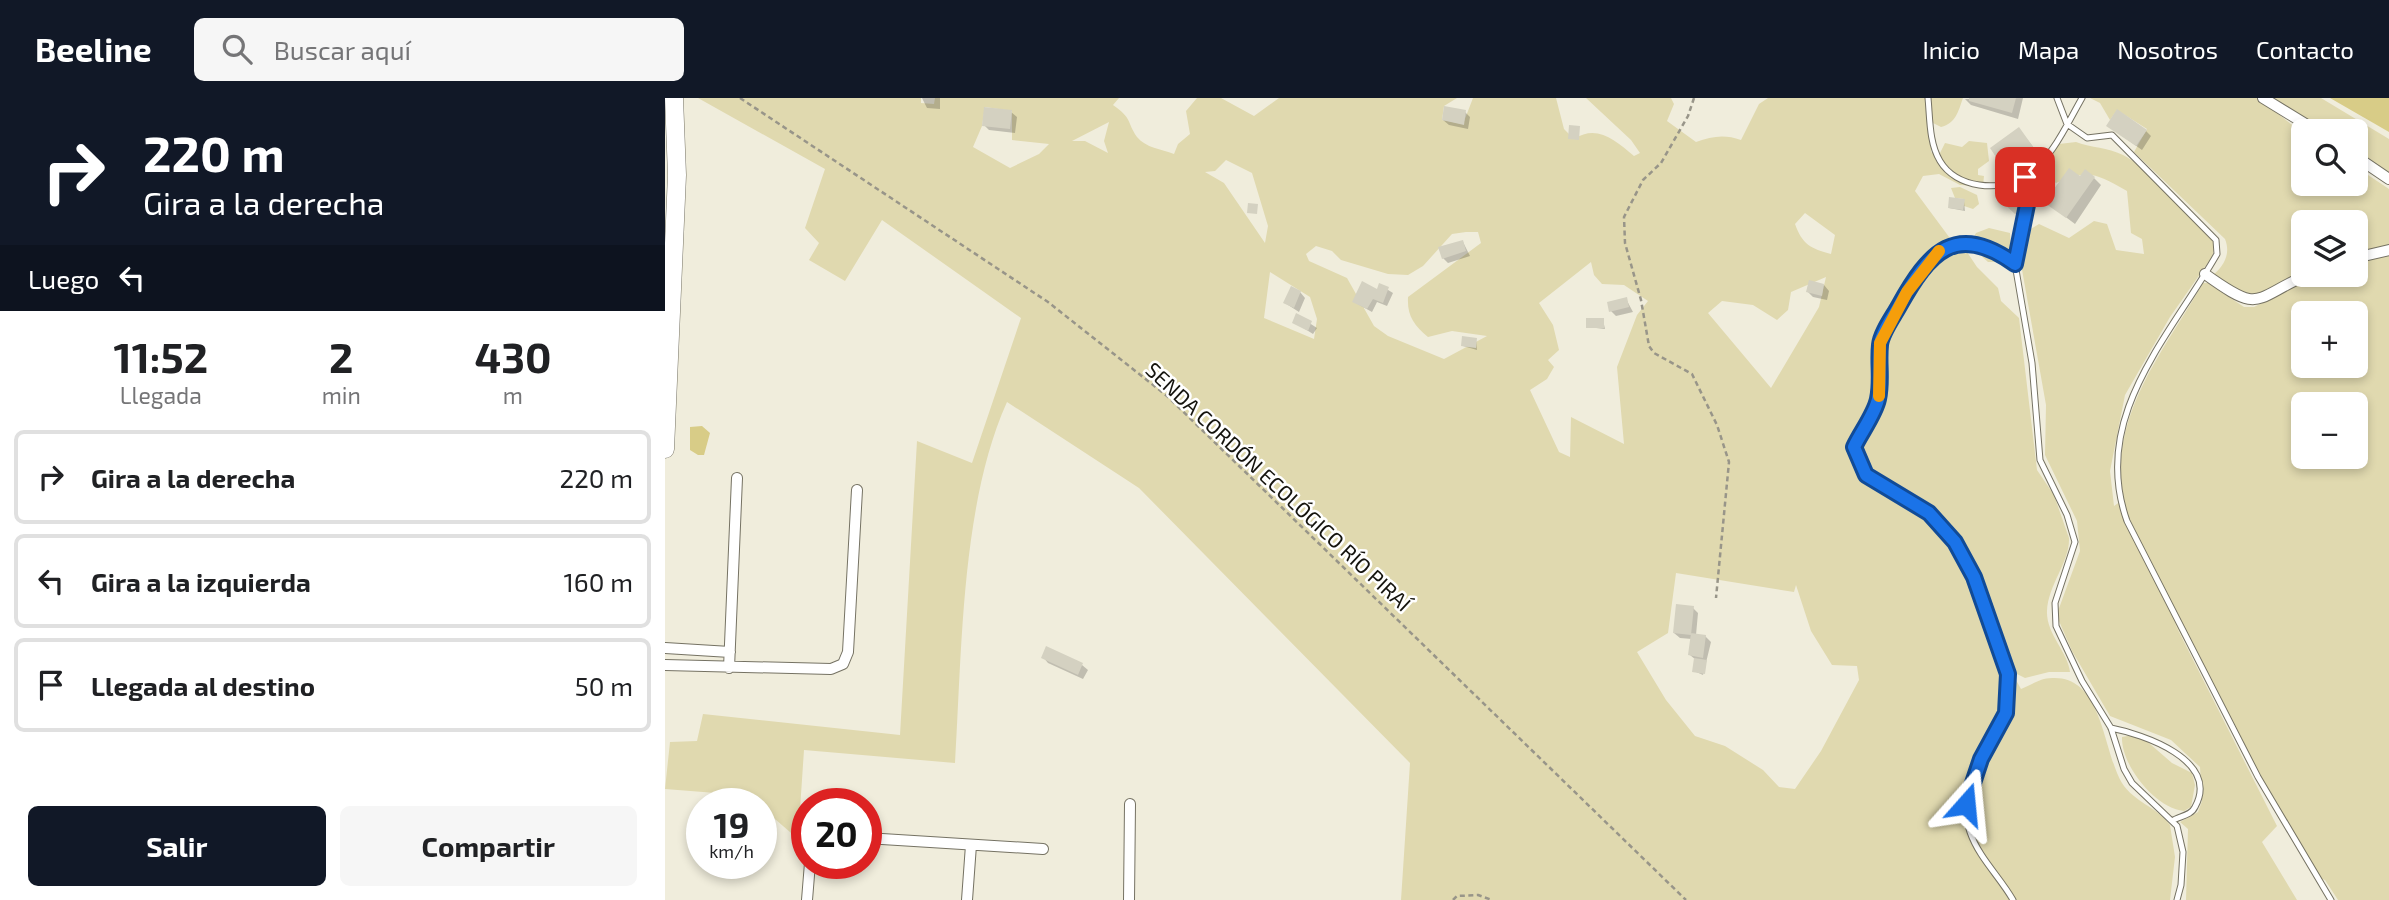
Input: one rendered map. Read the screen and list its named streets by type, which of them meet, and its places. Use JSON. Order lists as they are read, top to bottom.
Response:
{
  "streets": {
    "path": ["SENDA CORDÓN ECOLÓGICO RÍO PIRAÍ"]
  },
  "page": {
    "header": "Beeline",
    "search": "Buscar aquí",
    "nav": [
      "Inicio",
      "Mapa",
      "Nosotros",
      "Contacto"
    ],
    "turn": ["220 m", "Gira a la derecha"],
    "map_buttons": ["+", "−"],
    "then": "Luego",
    "eta": [
      "11:52",
      "Llegada",
      "2",
      "min",
      "430",
      "m"
    ],
    "list": [
      {
        "name": "Gira a la derecha",
        "value": "220 m"
      },
      {
        "name": "Gira a la izquierda",
        "value": "160 m"
      },
      {
        "name": "Llegada al destino",
        "value": "50 m"
      }
    ],
    "speed": "19 km/h",
    "limit": "20",
    "buttons": ["Salir", "Compartir"]
  }
}
